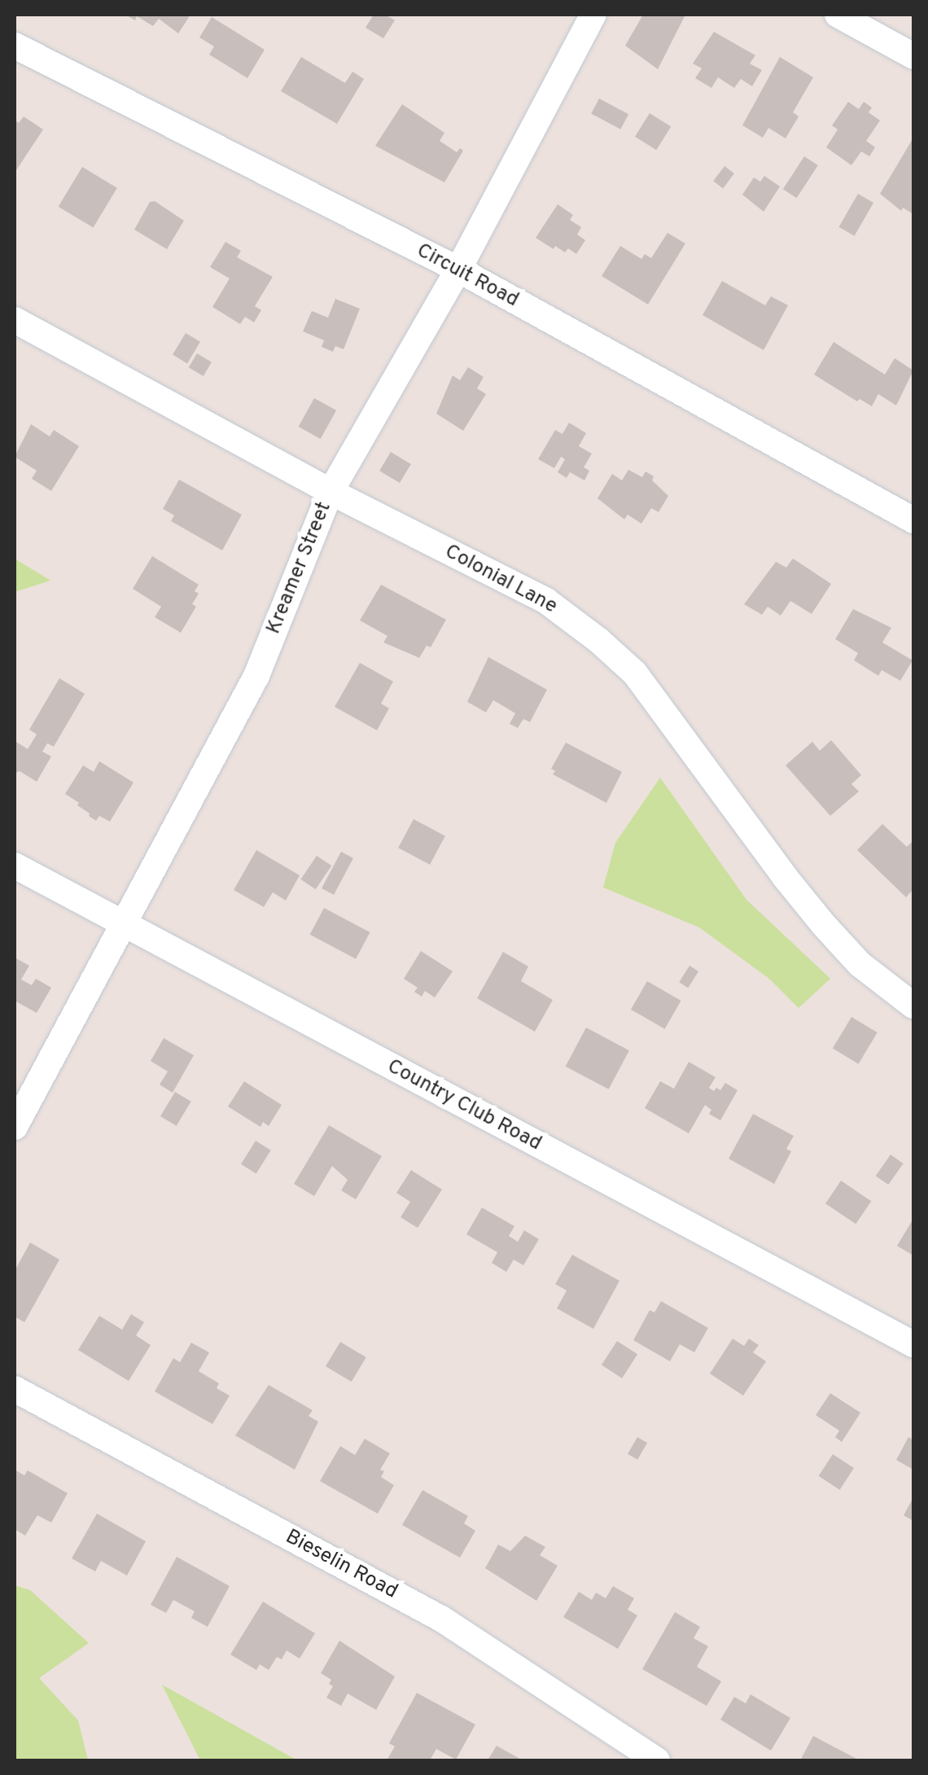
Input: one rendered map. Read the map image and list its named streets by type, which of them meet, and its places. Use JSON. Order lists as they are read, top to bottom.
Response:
{
  "streets": {
    "street": [
      "Circuit Road",
      "Kreamer Street",
      "Colonial Lane",
      "Country Club Road",
      "Bieselin Road"
    ]
  },
  "crossings": [
    ["Circuit Road", "Kreamer Street"],
    ["Kreamer Street", "Colonial Lane"],
    ["Kreamer Street", "Country Club Road"]
  ]
}
